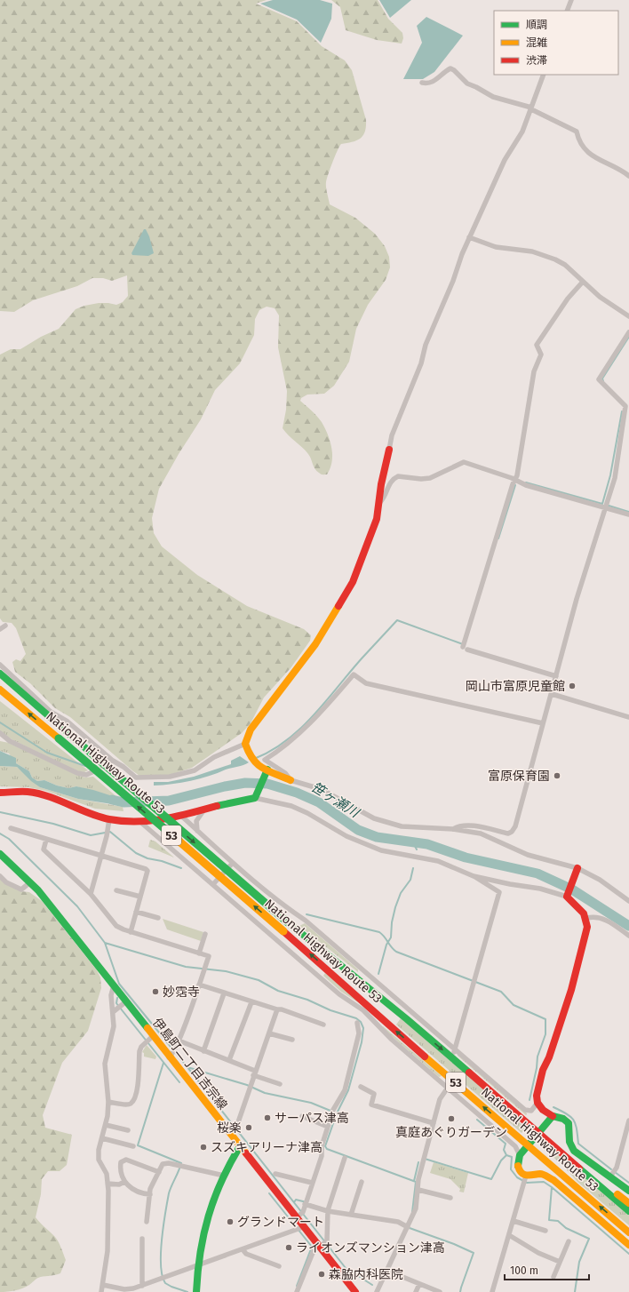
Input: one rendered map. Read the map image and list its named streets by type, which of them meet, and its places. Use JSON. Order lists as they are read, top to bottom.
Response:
{
  "streets": {
    "main road": ["National Highway Route 53", "53", "伊島町二丁目吉宗線"]
  },
  "water": ["笹ヶ瀬川"],
  "places": [
    "岡山市富原児童館",
    "富原保育園",
    "妙霑寺",
    "サーパス津高",
    "真庭あぐりガーデン",
    "桜楽",
    "スズキアリーナ津高",
    "グランドマート",
    "ライオンズマンション津高",
    "森脇内科医院"
  ],
  "legend": ["順調", "混雑", "渋滞"],
  "scale_bar": "100 m"
}
